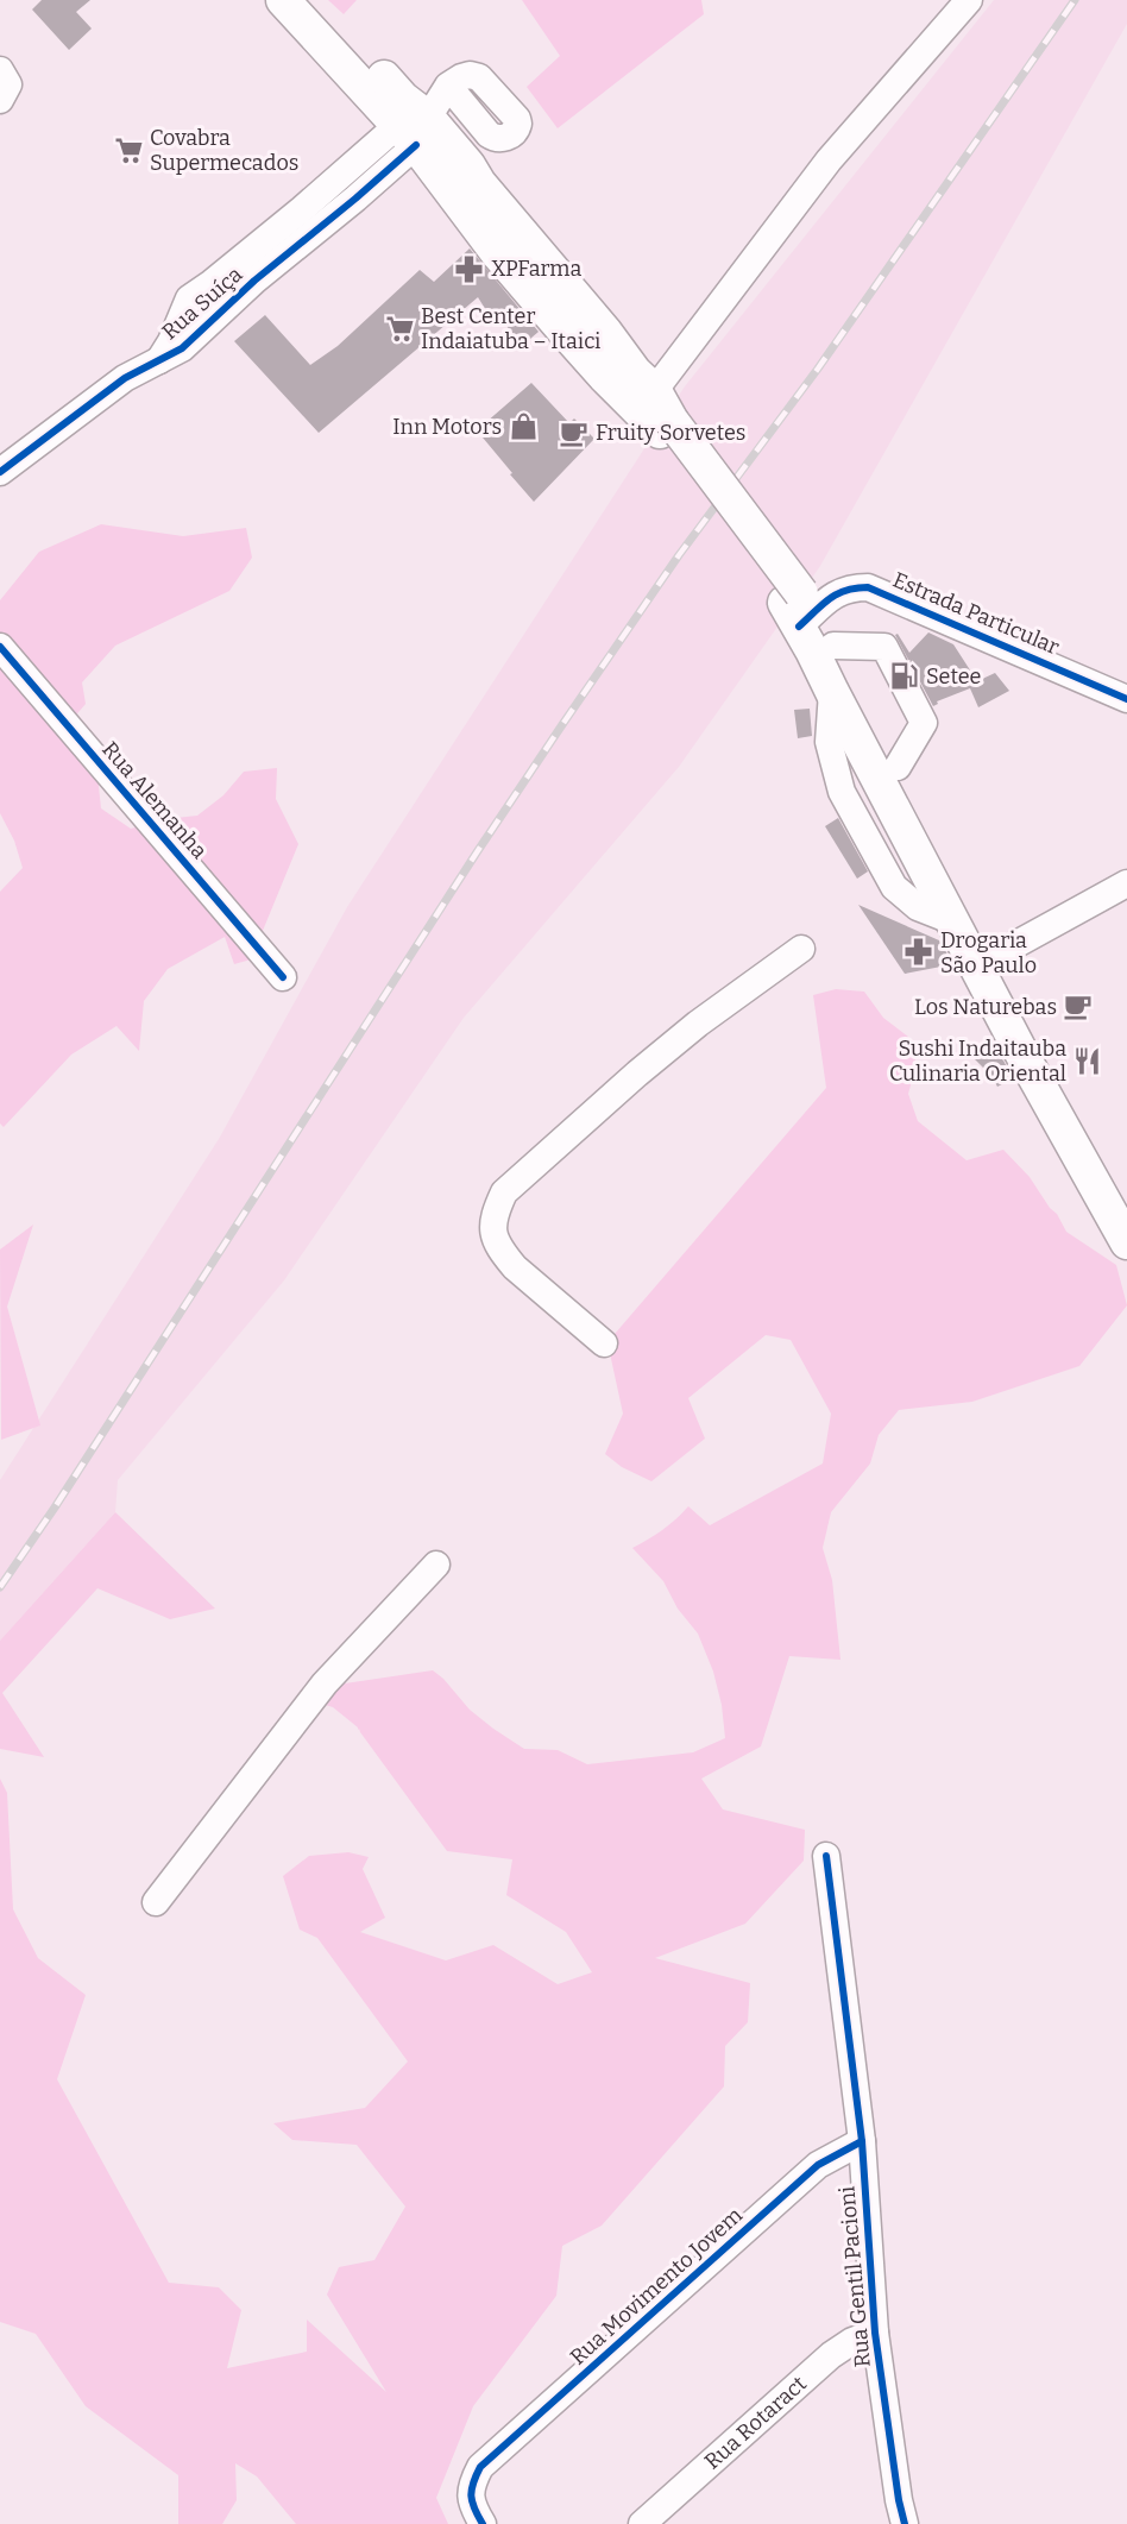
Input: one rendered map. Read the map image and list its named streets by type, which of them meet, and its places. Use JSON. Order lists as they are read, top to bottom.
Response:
{
  "streets": {
    "street": [
      "Rua Suíça",
      "Estrada Particular",
      "Rua Alemanha",
      "Rua Gentil Pacioni",
      "Rua Movimento Jovem",
      "Rua Rotaract"
    ]
  },
  "crossings": [
    ["Rua Gentil Pacioni", "Rua Movimento Jovem"],
    ["Rua Gentil Pacioni", "Rua Rotaract"]
  ],
  "places": {
    "supermarket": ["Covabra Supermecados", "Best Center Indaiatuba – Itaici"],
    "pharmacy": ["XPFarma", "Drogaria São Paulo"],
    "shop": ["Inn Motors"],
    "cafe": ["Fruity Sorvetes", "Los Naturebas"],
    "fuel station": ["Setee"],
    "restaurant": ["Sushi Indaitauba Culinaria Oriental"]
  }
}
